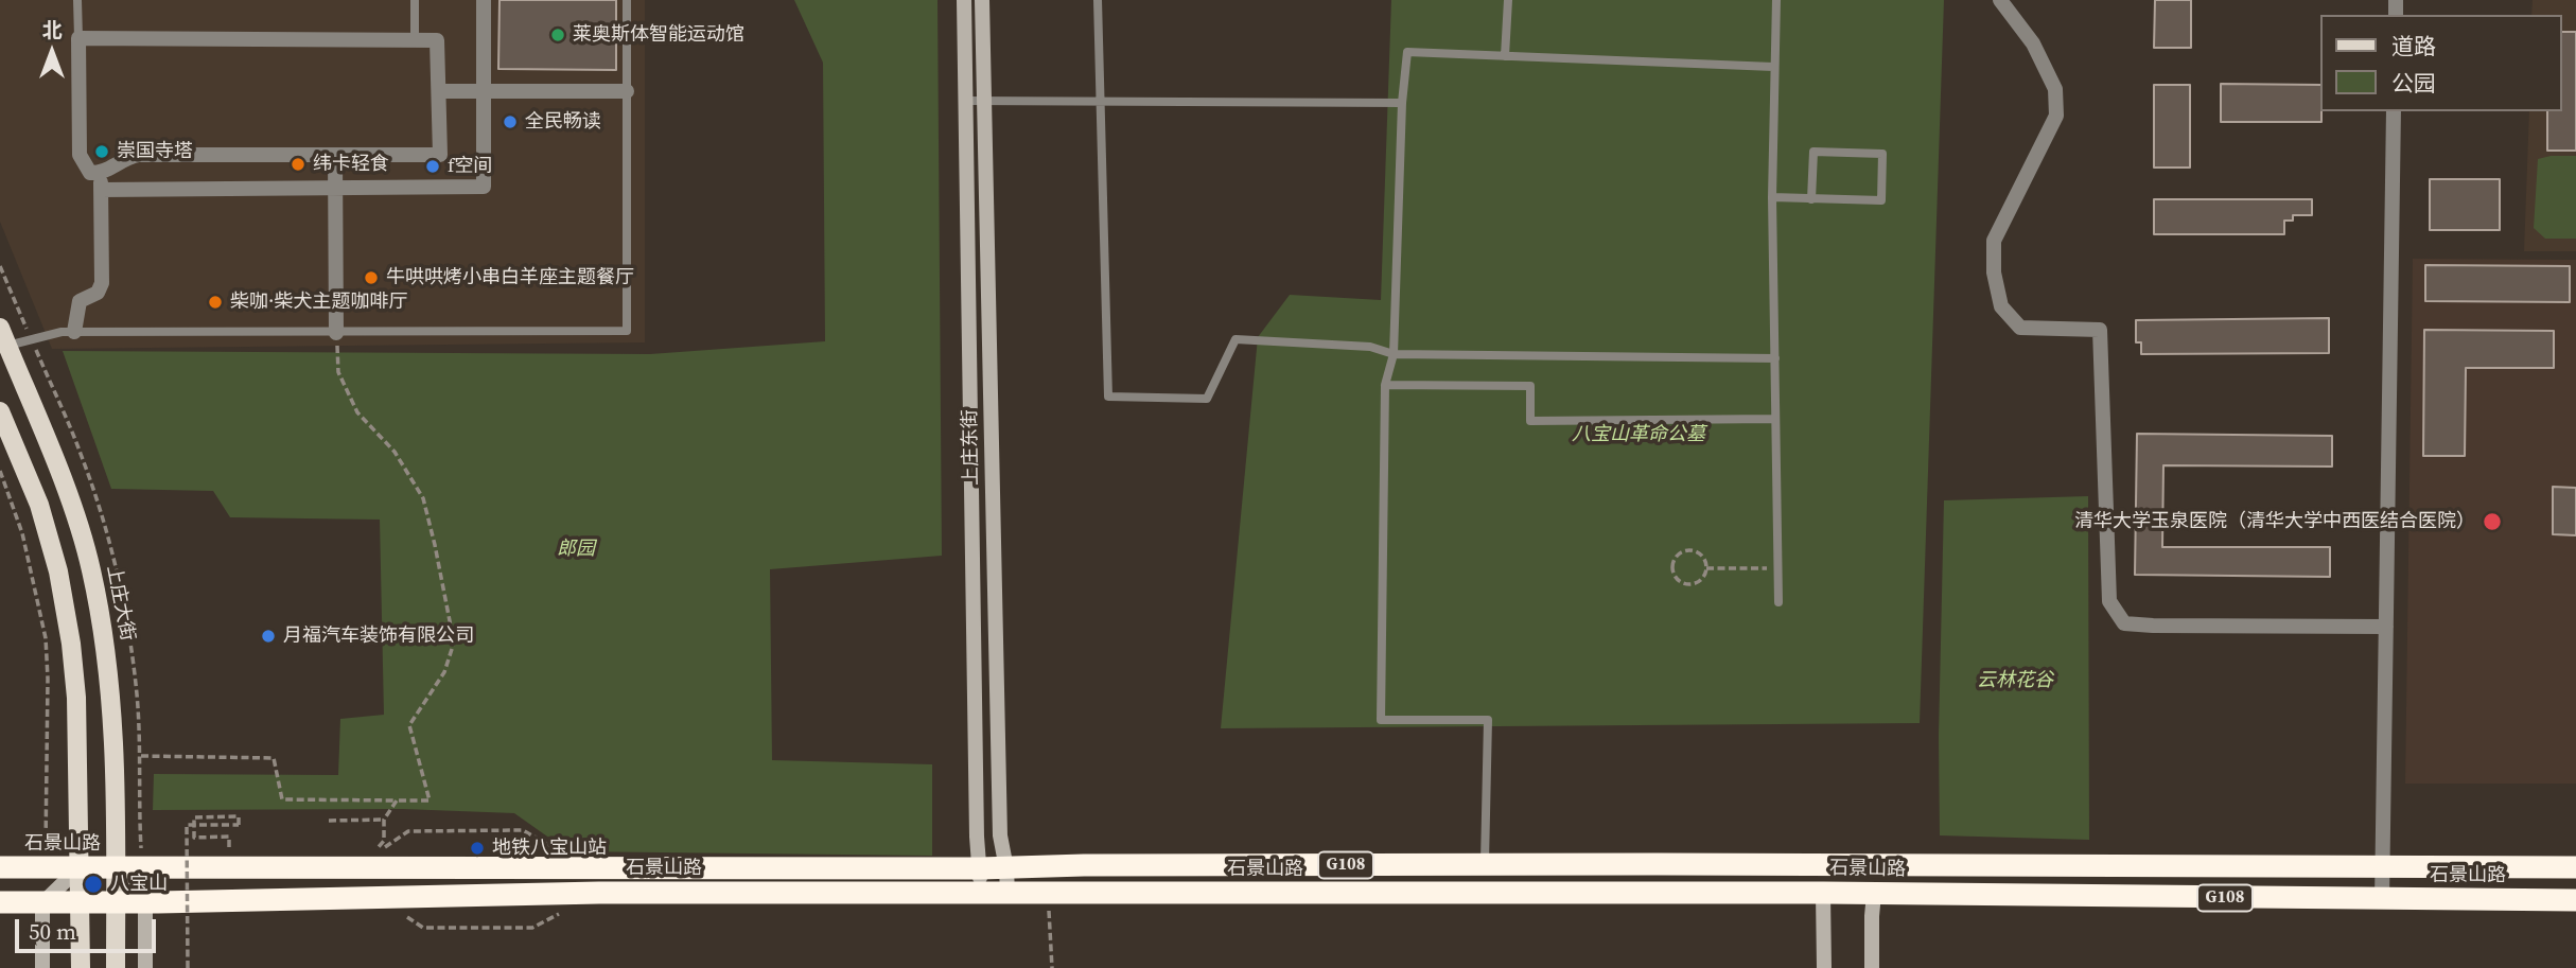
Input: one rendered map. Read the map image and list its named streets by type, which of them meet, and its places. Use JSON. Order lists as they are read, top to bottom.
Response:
{
  "streets": {
    "highway": ["石景山路", "G108"],
    "main road": ["上庄东街", "上庄大街"]
  },
  "crossings": [
    ["上庄东街", "石景山路"],
    ["上庄大街", "石景山路"]
  ],
  "parks": ["八宝山革命公墓", "郎园", "云林花谷"],
  "places": [
    "莱奥斯体智能运动馆",
    "全民畅读",
    "崇国寺塔",
    "纬卡轻食",
    "f空间",
    "牛哄哄烤小串白羊座主题餐厅",
    "柴咖·柴犬主题咖啡厅",
    "清华大学玉泉医院（清华大学中西医结合医院）",
    "月福汽车装饰有限公司",
    "地铁八宝山站",
    "八宝山"
  ],
  "legend": ["道路", "公园"],
  "scale_bar": "50 m",
  "north": "top"
}
